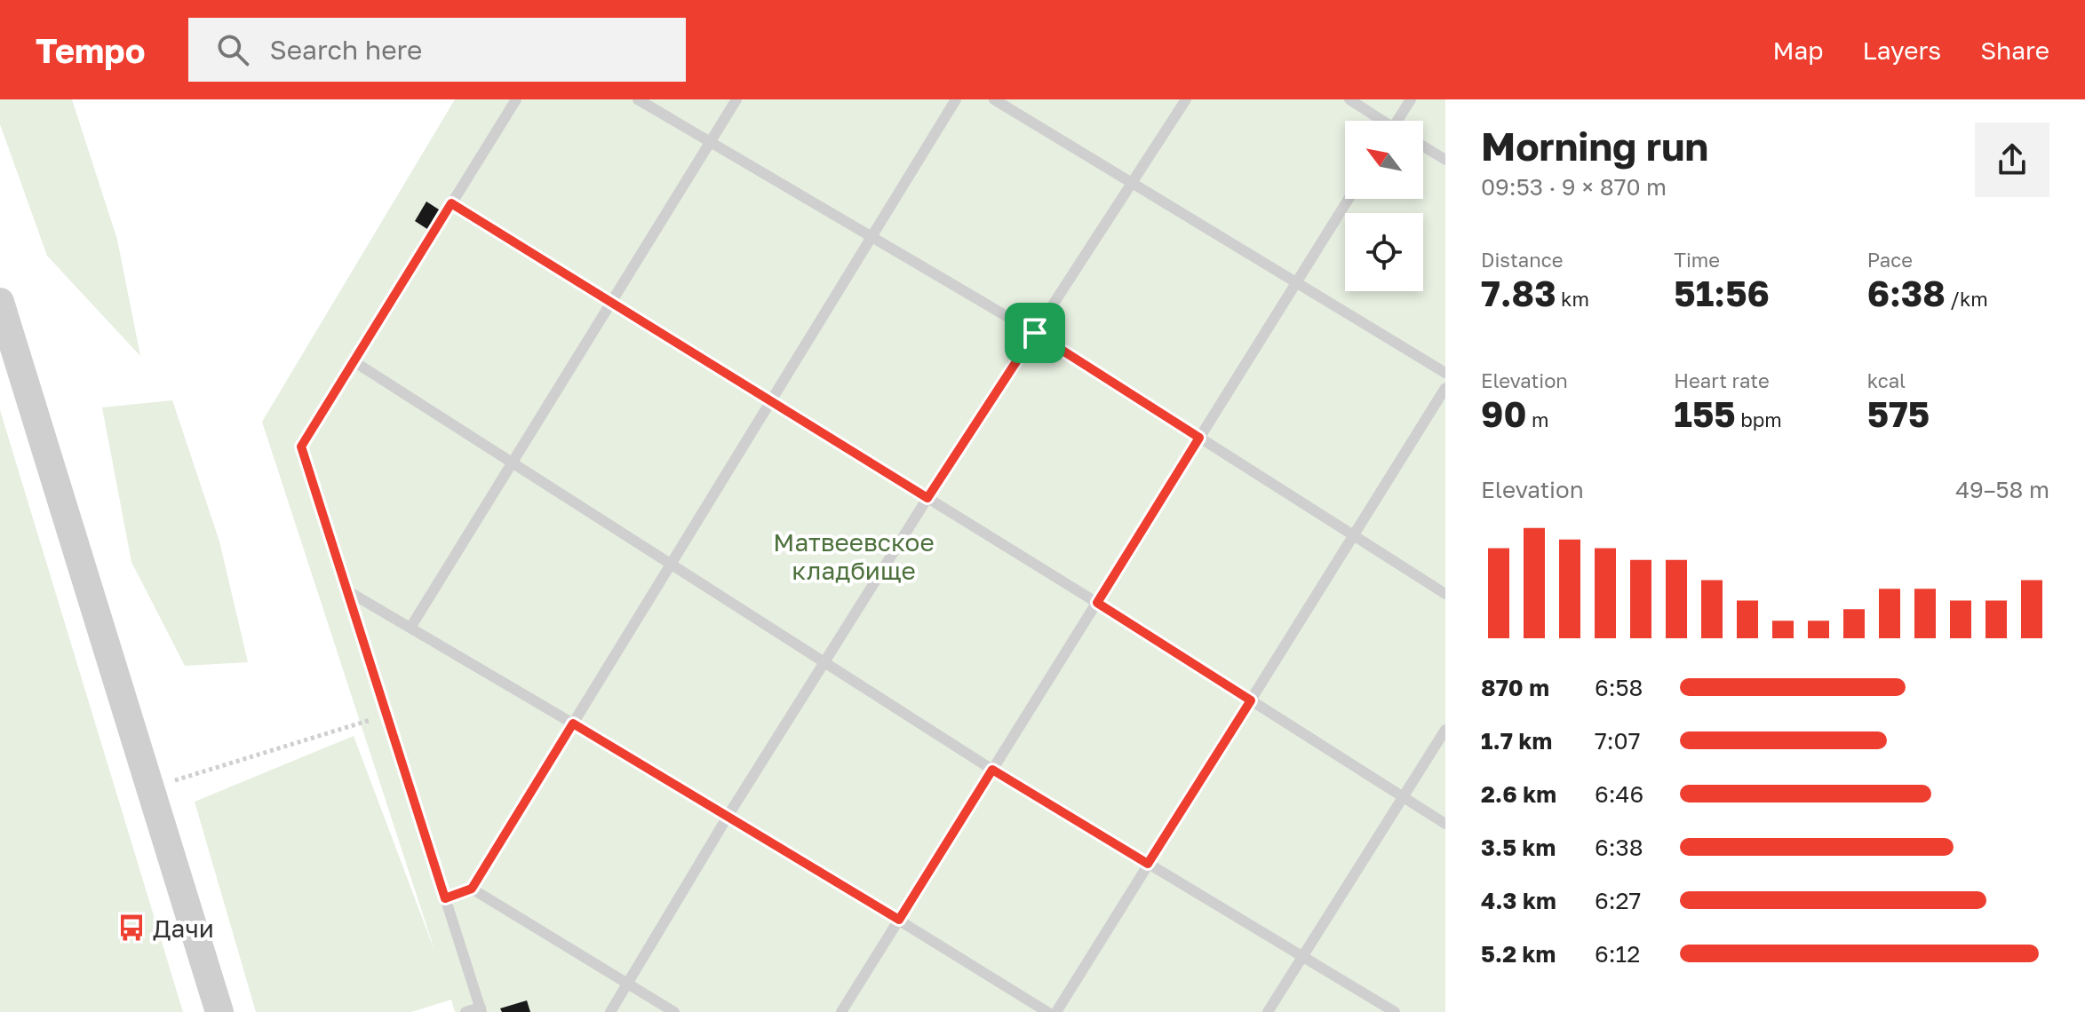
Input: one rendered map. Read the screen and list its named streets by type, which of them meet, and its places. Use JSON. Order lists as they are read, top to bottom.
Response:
{
  "parks": ["Матвеевское кладбище"],
  "places": {
    "bus stop": ["Дачи"]
  },
  "north": "top left",
  "page": {
    "header": "Tempo",
    "search": "Search here",
    "nav": ["Map", "Layers", "Share"],
    "heading": ["Morning run", "09:53 · 9 × 870 m"],
    "stats": [
      ["Distance", "7.83 km"],
      ["Time", "51:56"],
      ["Pace", "6:38 /km"],
      ["Elevation", "90 m"],
      ["Heart rate", "155 bpm"],
      ["kcal", "575"]
    ],
    "chart": ["Elevation", "49–58 m"],
    "list": [
      {
        "name": "870 m",
        "note": "6:58"
      },
      {
        "name": "1.7 km",
        "note": "7:07"
      },
      {
        "name": "2.6 km",
        "note": "6:46"
      },
      {
        "name": "3.5 km",
        "note": "6:38"
      },
      {
        "name": "4.3 km",
        "note": "6:27"
      },
      {
        "name": "5.2 km",
        "note": "6:12"
      }
    ]
  }
}
